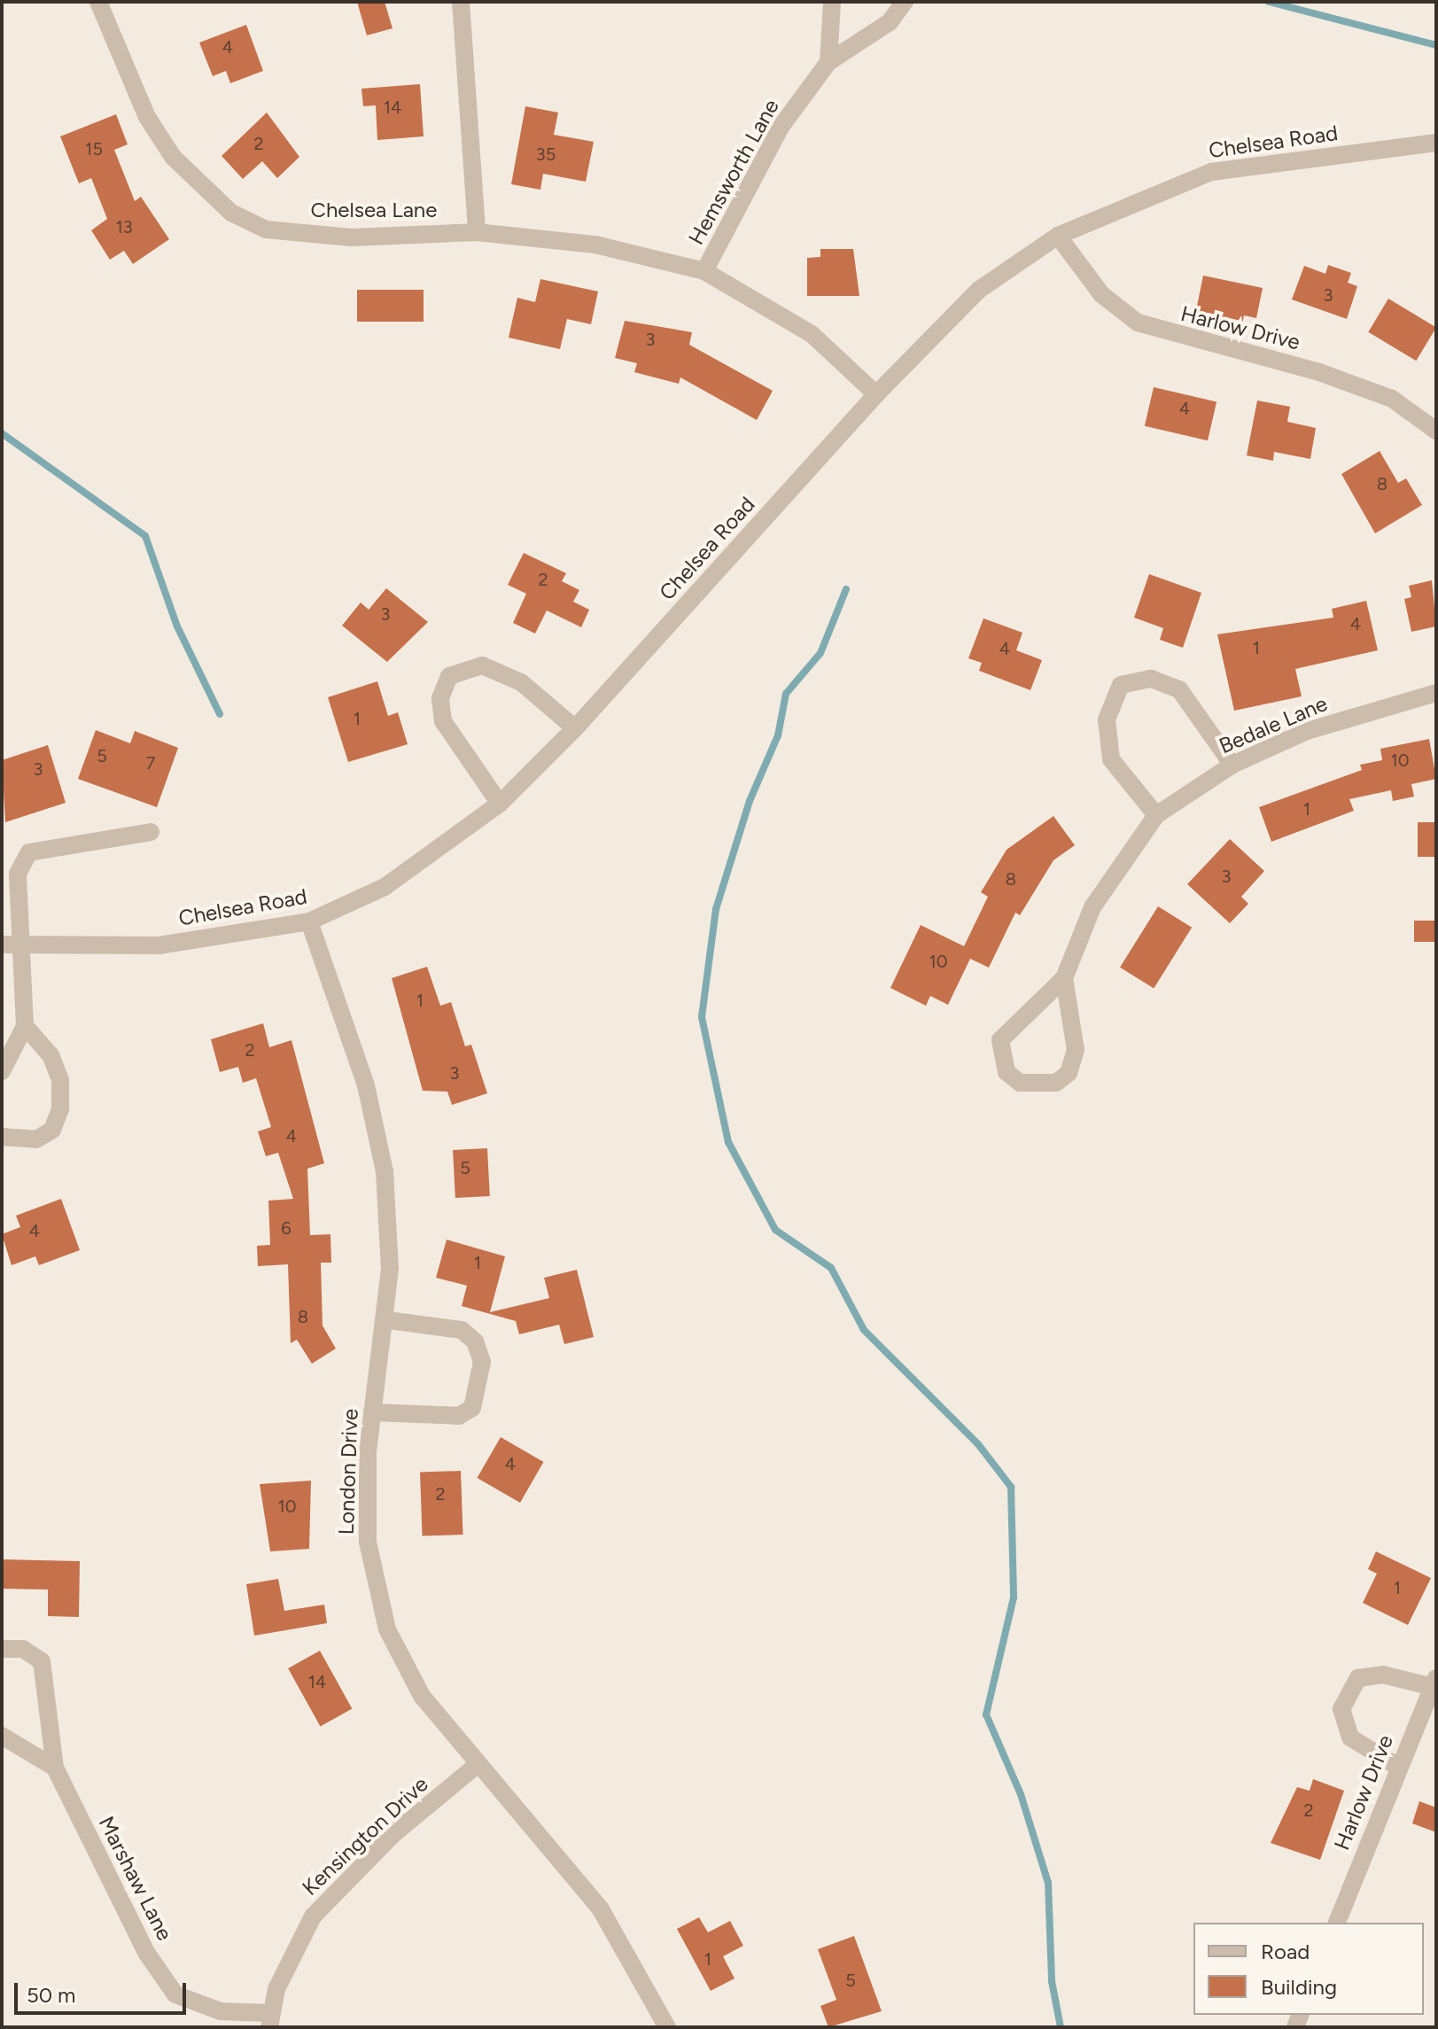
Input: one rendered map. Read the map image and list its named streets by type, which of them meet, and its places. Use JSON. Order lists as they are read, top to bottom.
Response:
{
  "streets": {
    "street": [
      "Chelsea Road",
      "Hemsworth Lane",
      "Chelsea Lane",
      "Harlow Drive",
      "Bedale Lane",
      "London Drive",
      "Kensington Drive",
      "Marshaw Lane"
    ]
  },
  "crossings": [
    ["Chelsea Road", "Chelsea Lane"],
    ["Chelsea Road", "Harlow Drive"],
    ["Chelsea Road", "London Drive"],
    ["Hemsworth Lane", "Chelsea Lane"],
    ["London Drive", "Kensington Drive"],
    ["Kensington Drive", "Marshaw Lane"]
  ],
  "house_numbers": [
    "4",
    "14",
    "2",
    "15",
    "35",
    "13",
    "3",
    "3",
    "4",
    "8",
    "2",
    "3",
    "4",
    "1",
    "4",
    "1",
    "5",
    "10",
    "7",
    "3",
    "1",
    "3",
    "8",
    "10",
    "1",
    "2",
    "3",
    "4",
    "5",
    "6",
    "4",
    "1",
    "8",
    "4",
    "2",
    "10",
    "1",
    "14",
    "2",
    "1",
    "5"
  ],
  "legend": ["Road", "Building"],
  "scale_bar": "50 m"
}
